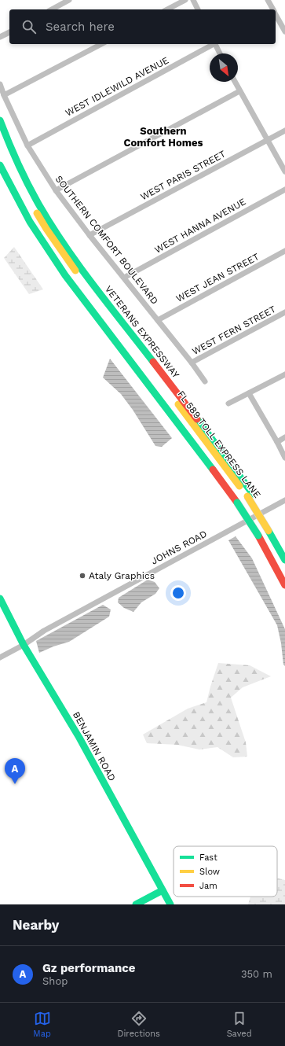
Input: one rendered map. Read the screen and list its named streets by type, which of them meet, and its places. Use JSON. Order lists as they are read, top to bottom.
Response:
{
  "streets": {
    "main road": ["VETERANS EXPRESSWAY", "FL 589 TOLL EXPRESS LANE", "BENJAMIN ROAD"],
    "street": [
      "WEST IDLEWILD AVENUE",
      "WEST PARIS STREET",
      "WEST HANNA AVENUE",
      "SOUTHERN COMFORT BOULEVARD",
      "WEST JEAN STREET",
      "WEST FERN STREET",
      "JOHNS ROAD"
    ]
  },
  "crossings": [
    ["WEST IDLEWILD AVENUE", "SOUTHERN COMFORT BOULEVARD"],
    ["WEST PARIS STREET", "SOUTHERN COMFORT BOULEVARD"],
    ["WEST HANNA AVENUE", "SOUTHERN COMFORT BOULEVARD"],
    ["SOUTHERN COMFORT BOULEVARD", "WEST JEAN STREET"],
    ["SOUTHERN COMFORT BOULEVARD", "WEST FERN STREET"],
    ["VETERANS EXPRESSWAY", "FL 589 TOLL EXPRESS LANE"],
    ["JOHNS ROAD", "BENJAMIN ROAD"]
  ],
  "districts": ["Southern Comfort Homes"],
  "places": ["Ataly Graphics"],
  "legend": ["Fast", "Slow", "Jam"],
  "north": "bottom right",
  "page": {
    "search": "Search here",
    "pins": "A",
    "heading": "Nearby",
    "list": [
      {
        "mark": "A",
        "name": "Gz performance",
        "note": "Shop",
        "value": "350 m"
      }
    ],
    "nav": ["Map", "Directions", "Saved"]
  }
}
